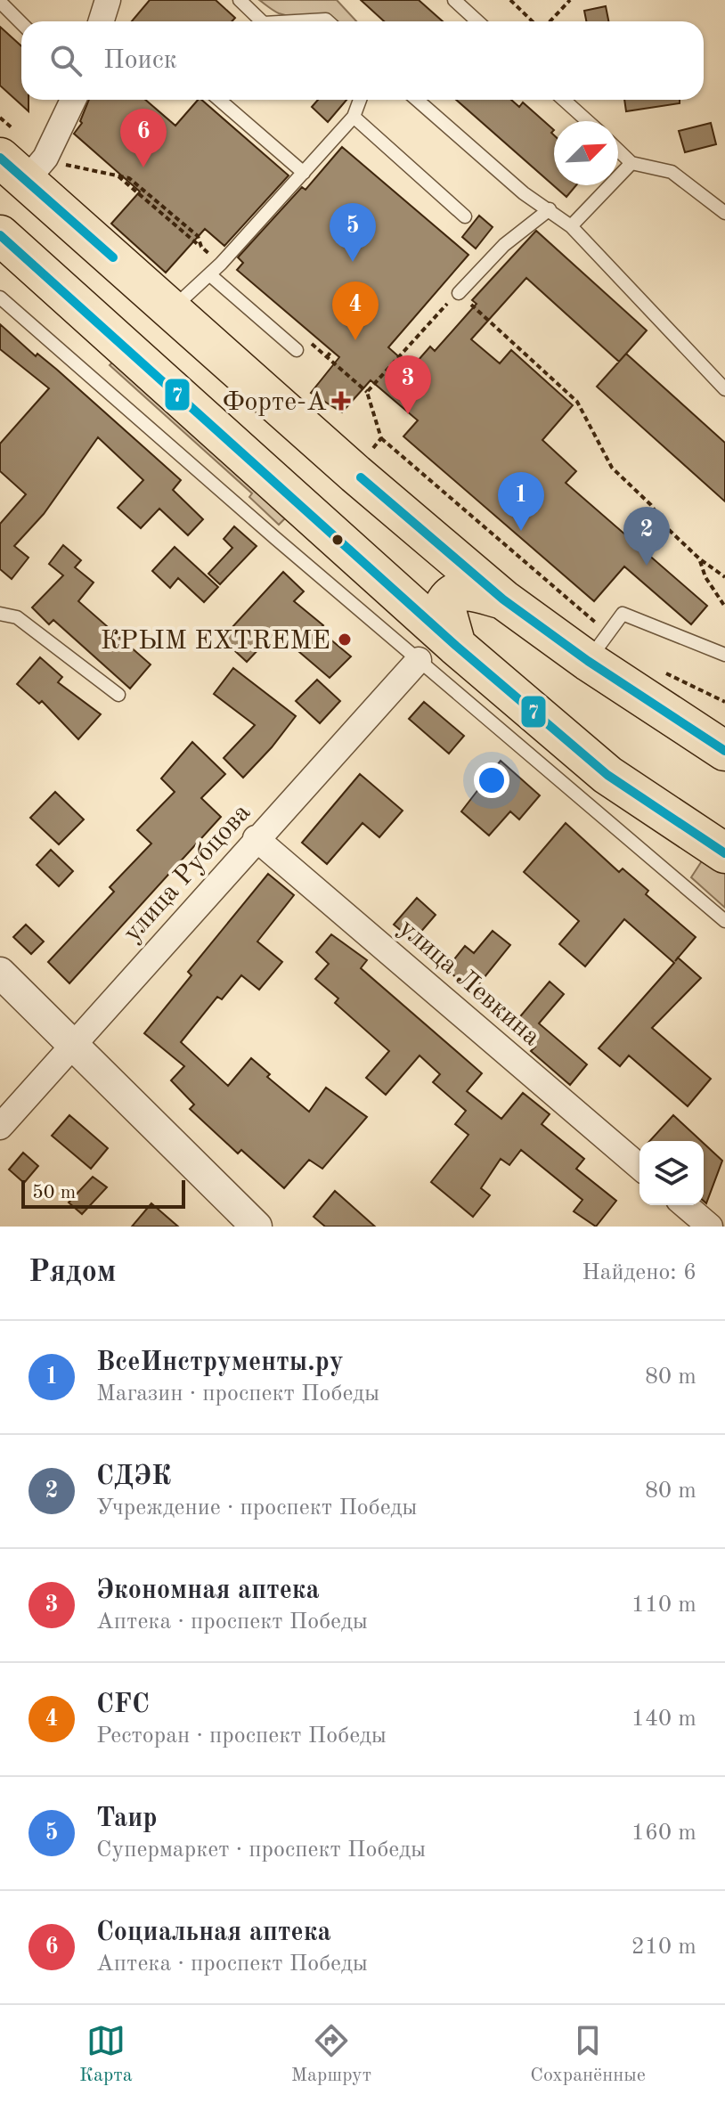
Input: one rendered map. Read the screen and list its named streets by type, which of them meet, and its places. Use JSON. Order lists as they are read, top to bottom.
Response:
{
  "streets": {
    "street": ["улица Рубцова", "улица Левкина"]
  },
  "crossings": [
    ["улица Рубцова", "улица Левкина"]
  ],
  "places": {
    "health": ["Форте-А"],
    "other": ["КРЫМ EXTREME"]
  },
  "lines": ["transit line 7"],
  "scale_bar": "50 m",
  "north": "top right",
  "page": {
    "search": "Поиск",
    "pins": [
      "6",
      "5",
      "4",
      "3",
      "1",
      "2"
    ],
    "scale": "50 m",
    "heading": ["Рядом", "Найдено: 6"],
    "list": [
      {
        "mark": "1",
        "name": "ВсеИнструменты.ру",
        "note": "Магазин · проспект Победы",
        "value": "80 m"
      },
      {
        "mark": "2",
        "name": "СДЭК",
        "note": "Учреждение · проспект Победы",
        "value": "80 m"
      },
      {
        "mark": "3",
        "name": "Экономная аптека",
        "note": "Аптека · проспект Победы",
        "value": "110 m"
      },
      {
        "mark": "4",
        "name": "CFC",
        "note": "Ресторан · проспект Победы",
        "value": "140 m"
      },
      {
        "mark": "5",
        "name": "Таир",
        "note": "Супермаркет · проспект Победы",
        "value": "160 m"
      },
      {
        "mark": "6",
        "name": "Социальная аптека",
        "note": "Аптека · проспект Победы",
        "value": "210 m"
      }
    ],
    "nav": ["Карта", "Маршрут", "Сохранённые"]
  }
}
